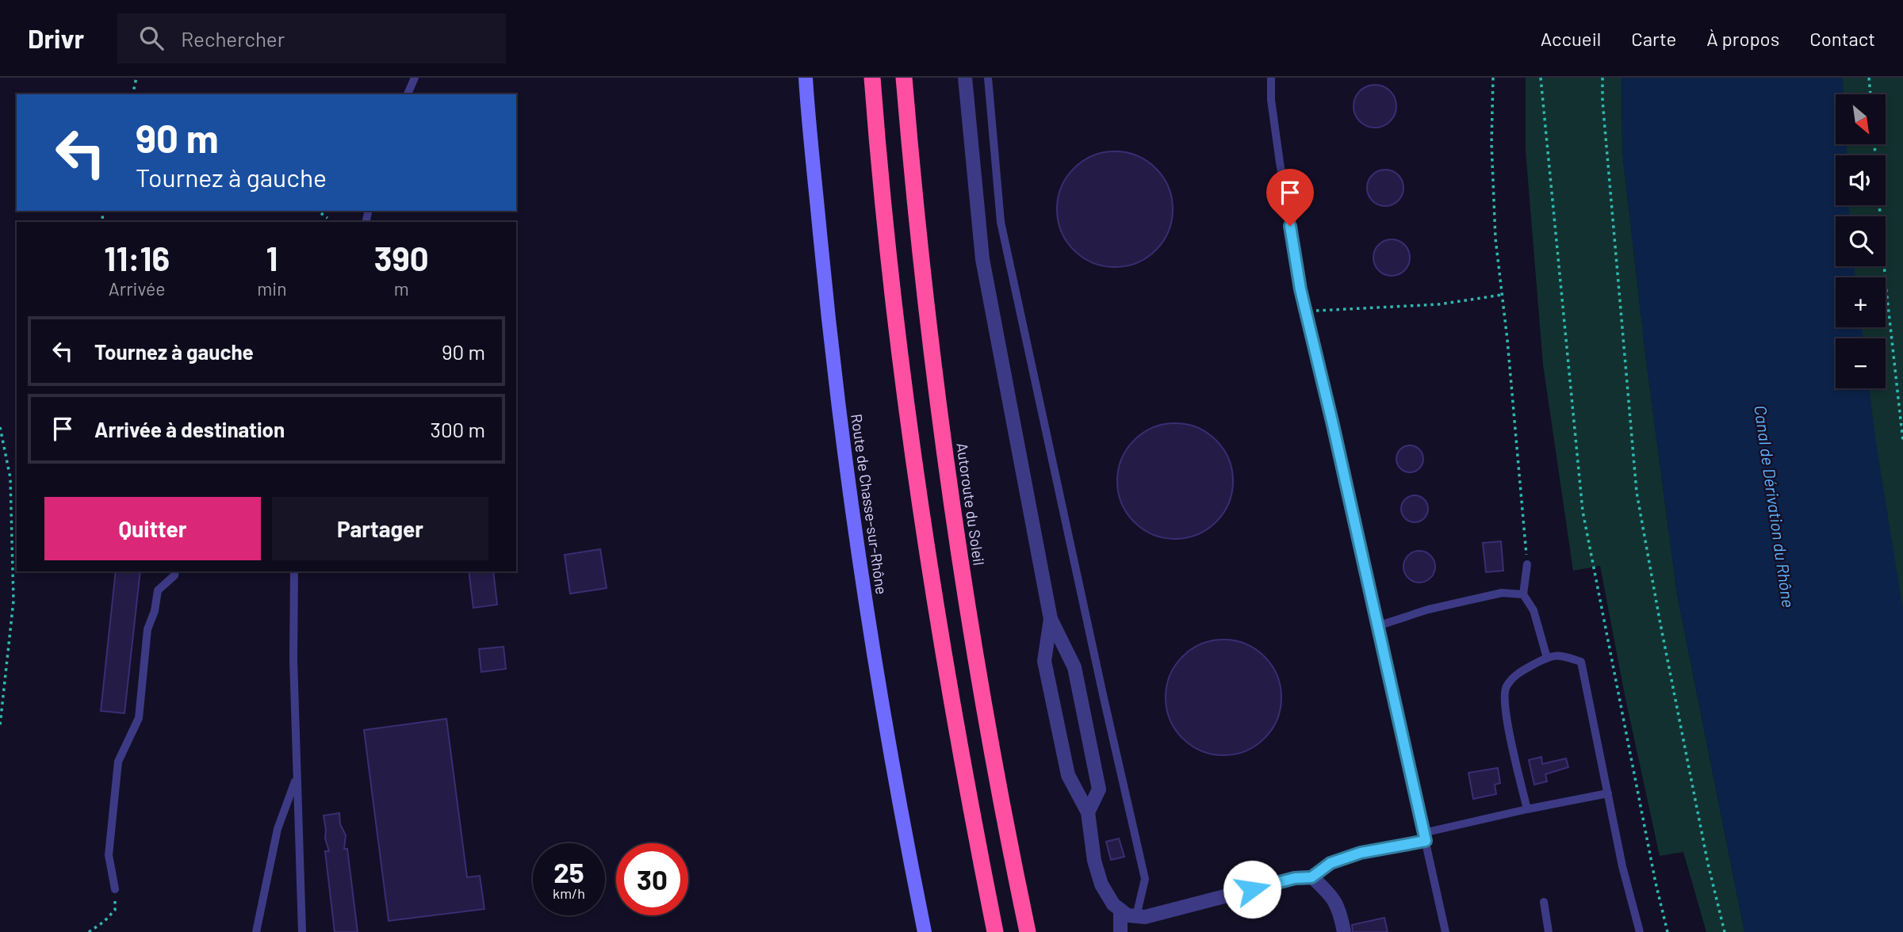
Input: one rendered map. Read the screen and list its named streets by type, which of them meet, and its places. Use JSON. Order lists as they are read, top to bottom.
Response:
{
  "streets": {
    "highway": ["Autoroute du Soleil"],
    "main road": ["Route de Chasse-sur-Rhône"]
  },
  "water": ["Canal de Dérivation du Rhône"],
  "north": "bottom right",
  "page": {
    "header": "Drivr",
    "search": "Rechercher",
    "nav": [
      "Accueil",
      "Carte",
      "À propos",
      "Contact"
    ],
    "map_buttons": ["+", "−"],
    "turn": ["90 m", "Tournez à gauche"],
    "eta": [
      "11:16",
      "Arrivée",
      "1",
      "min",
      "390",
      "m"
    ],
    "list": [
      {
        "name": "Tournez à gauche",
        "value": "90 m"
      },
      {
        "name": "Arrivée à destination",
        "value": "300 m"
      }
    ],
    "buttons": ["Quitter", "Partager"],
    "speed": "25 km/h",
    "limit": "30"
  }
}
